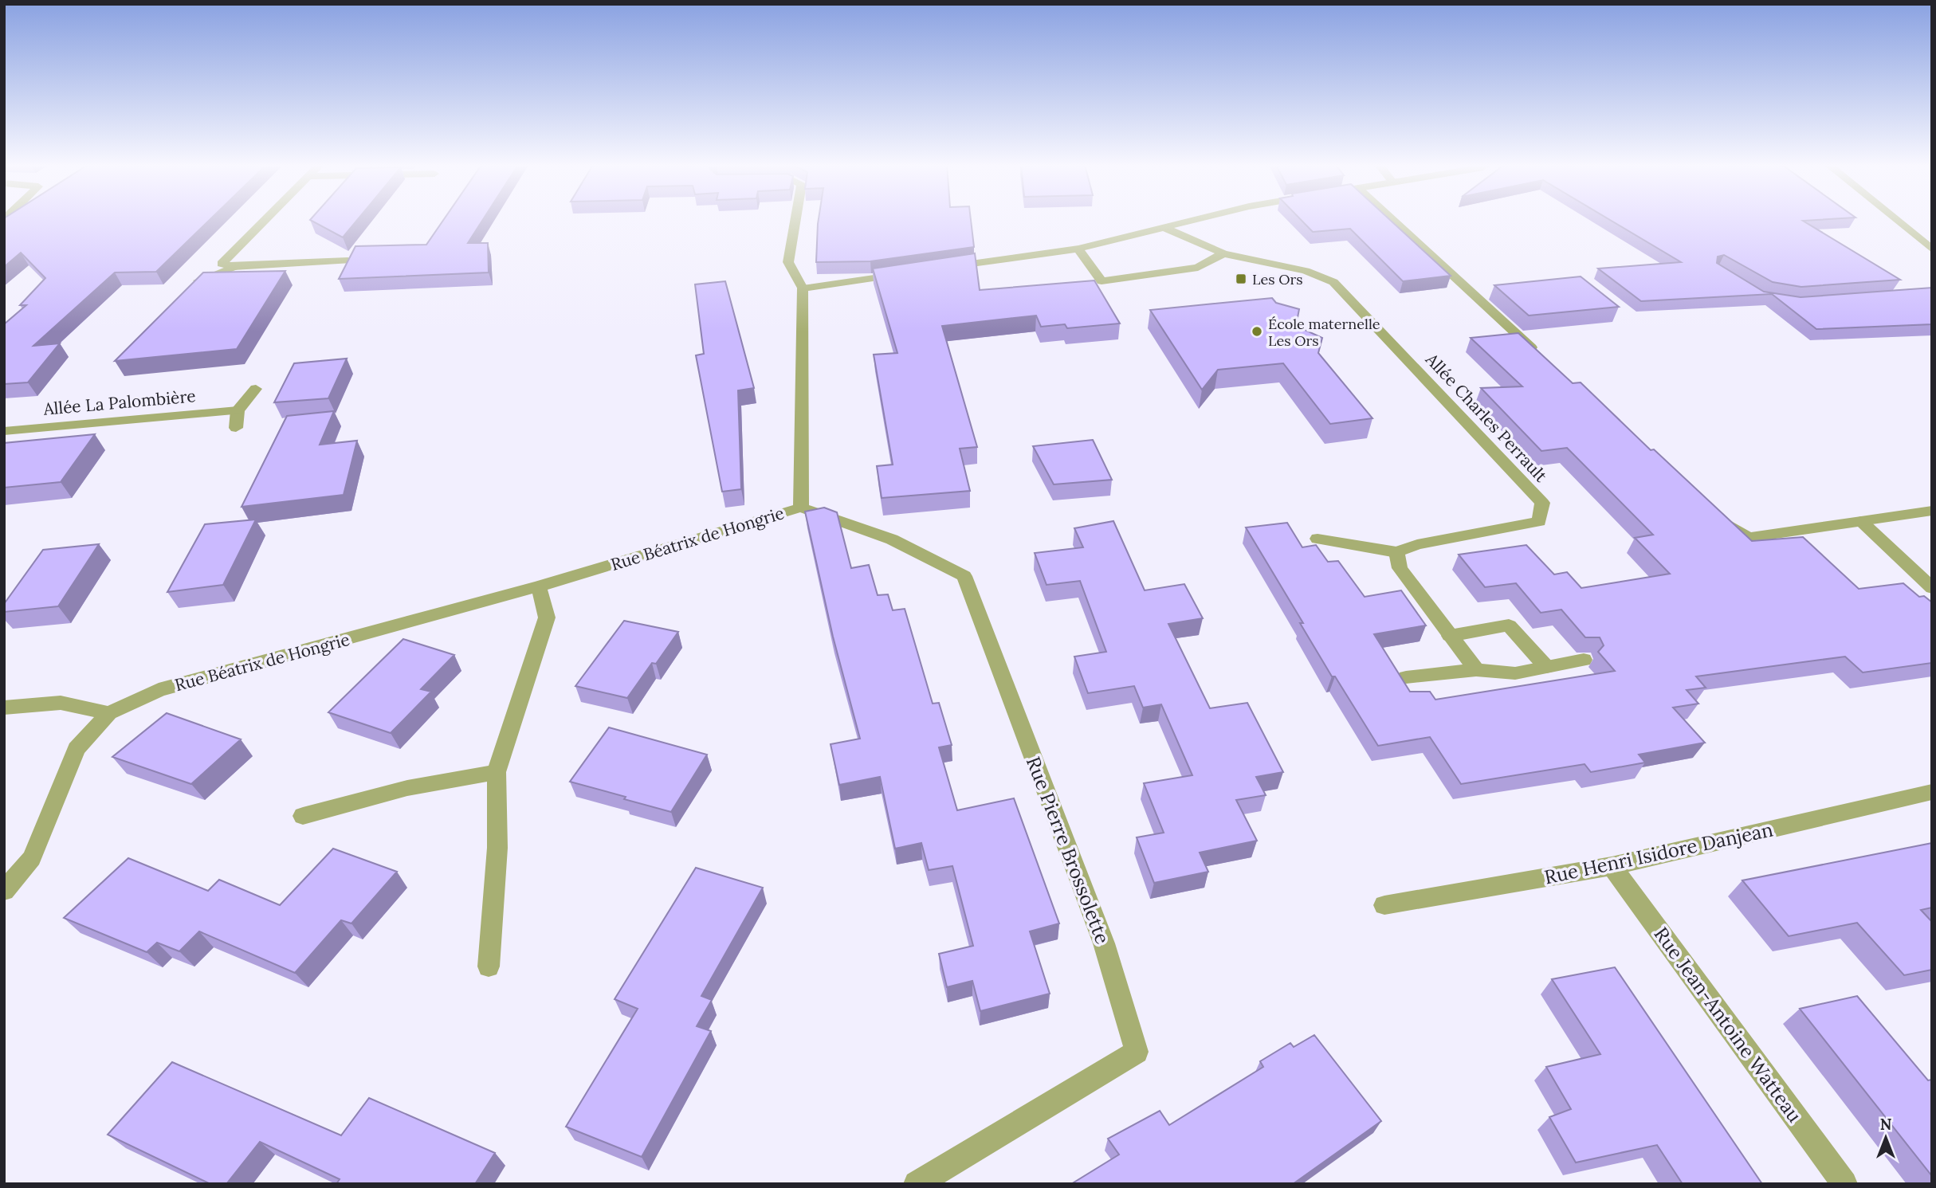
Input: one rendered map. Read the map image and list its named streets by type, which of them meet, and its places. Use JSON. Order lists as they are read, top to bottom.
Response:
{
  "streets": {
    "street": [
      "Allée La Palombière",
      "Allée Charles Perrault",
      "Rue Béatrix de Hongrie",
      "Rue Pierre Brossolette",
      "Rue Henri Isidore Danjean",
      "Rue Jean-Antoine Watteau"
    ]
  },
  "crossings": [
    ["Rue Béatrix de Hongrie", "Rue Pierre Brossolette"],
    ["Rue Henri Isidore Danjean", "Rue Jean-Antoine Watteau"]
  ],
  "places": {
    "transit": ["Les Ors"],
    "other": ["École maternelle Les Ors"]
  },
  "north": "top"
}
